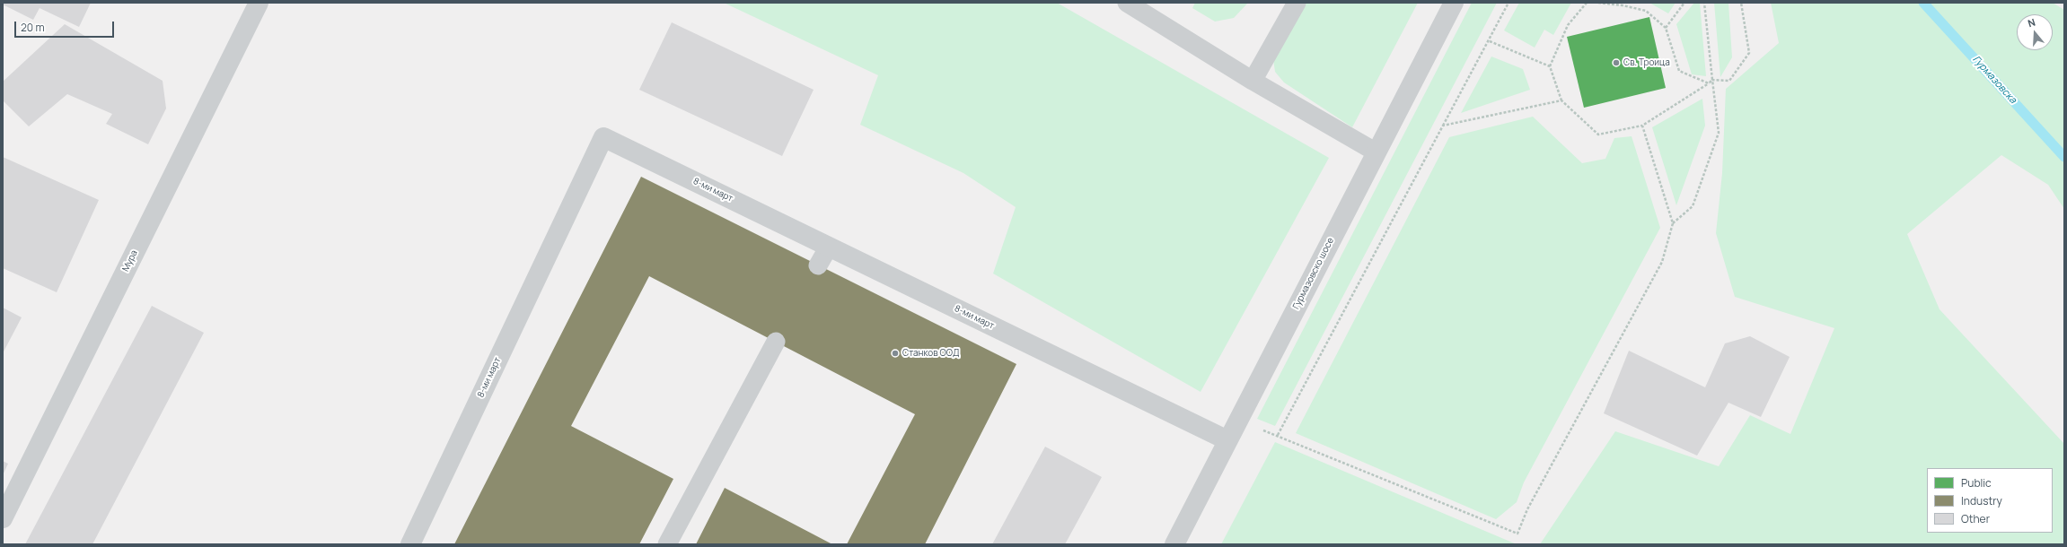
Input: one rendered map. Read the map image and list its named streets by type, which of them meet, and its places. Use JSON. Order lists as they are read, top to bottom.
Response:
{
  "streets": {
    "street": ["8-ми март", "Мура", "Гурмазовско шосе"]
  },
  "crossings": [
    ["8-ми март", "Гурмазовско шосе"]
  ],
  "water": ["Гурмазовска"],
  "places": ["Св. Троица", "Станков ООД"],
  "legend": ["Public", "Industry", "Other"],
  "scale_bar": "20 m",
  "north": "top"
}
